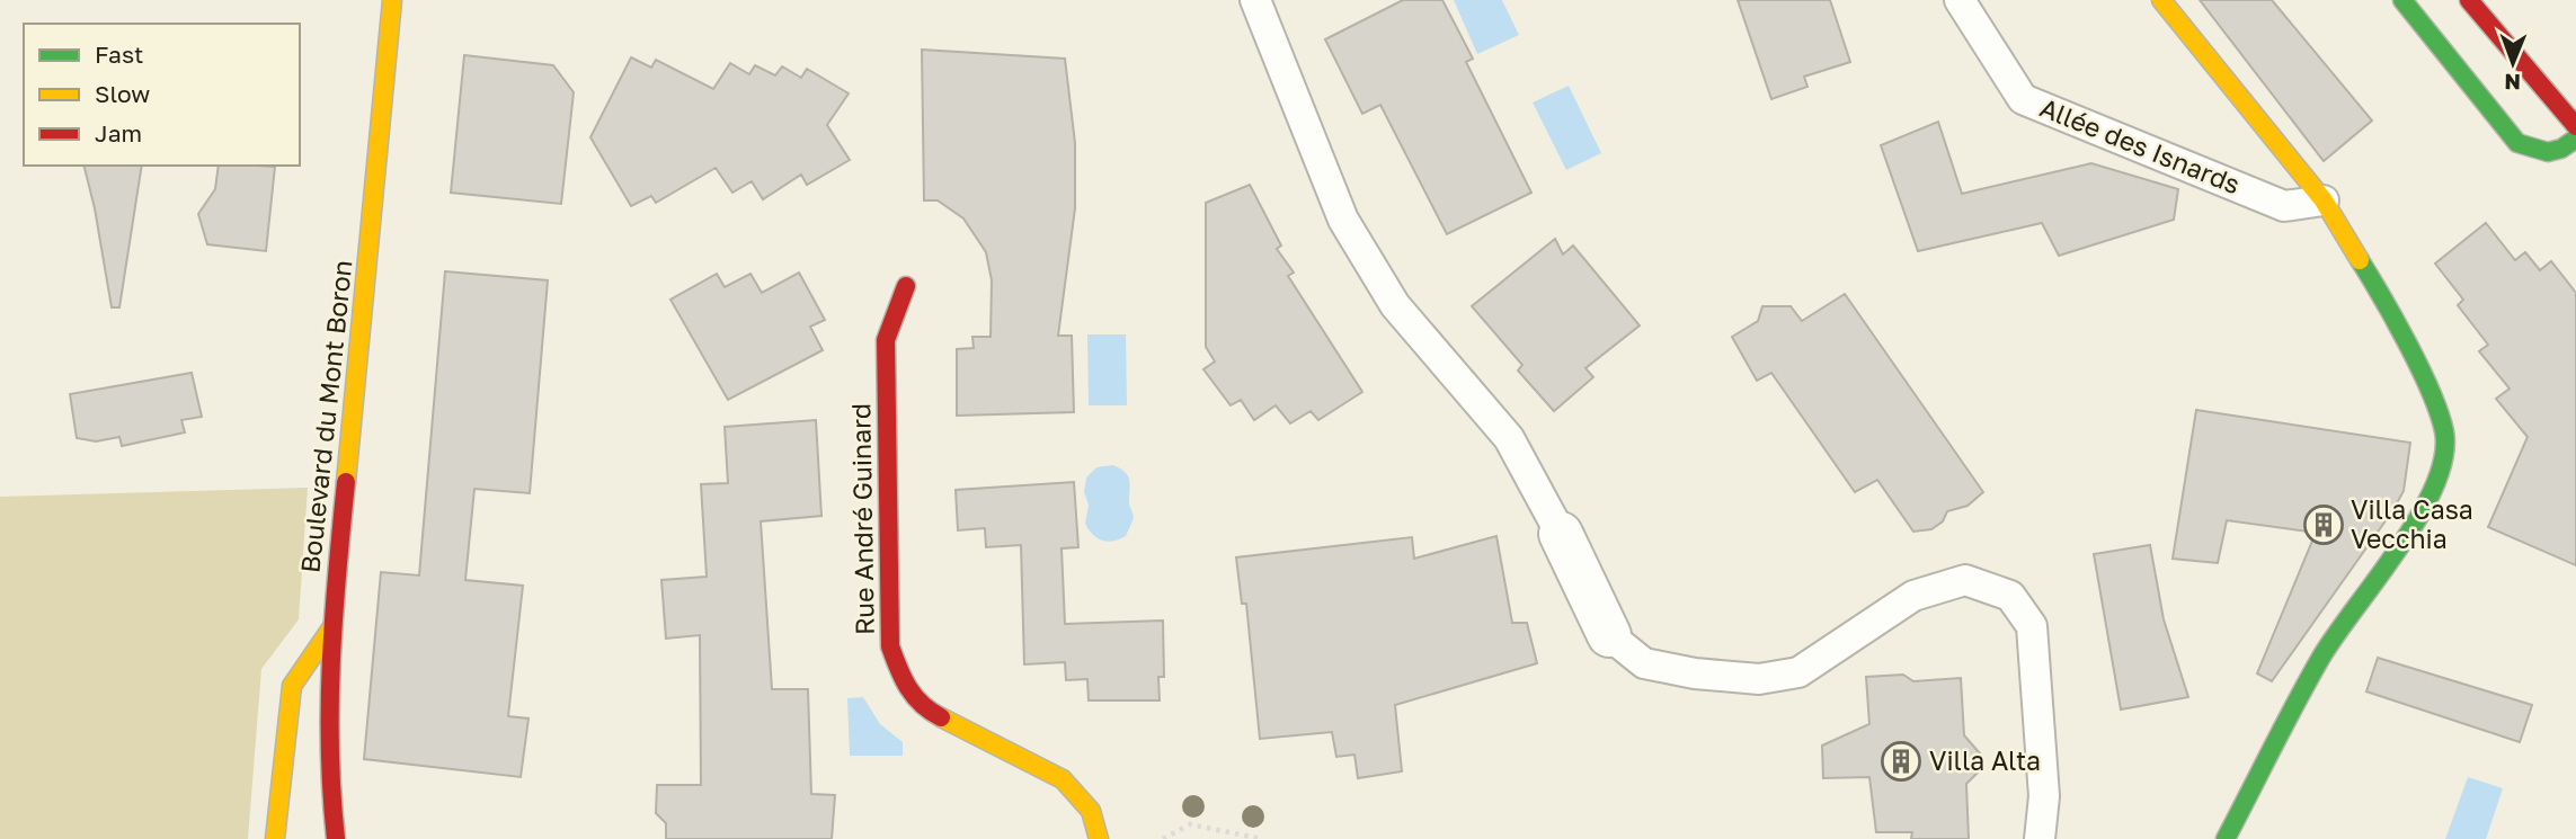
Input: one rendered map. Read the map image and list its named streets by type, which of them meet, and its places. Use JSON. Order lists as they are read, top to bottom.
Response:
{
  "streets": {
    "street": ["Boulevard du Mont Boron", "Rue André Guinard"],
    "lane": ["Allée des Isnards"]
  },
  "places": {
    "building": ["Villa Casa Vecchia", "Villa Alta"]
  },
  "legend": ["Fast", "Slow", "Jam"],
  "north": "bottom"
}
